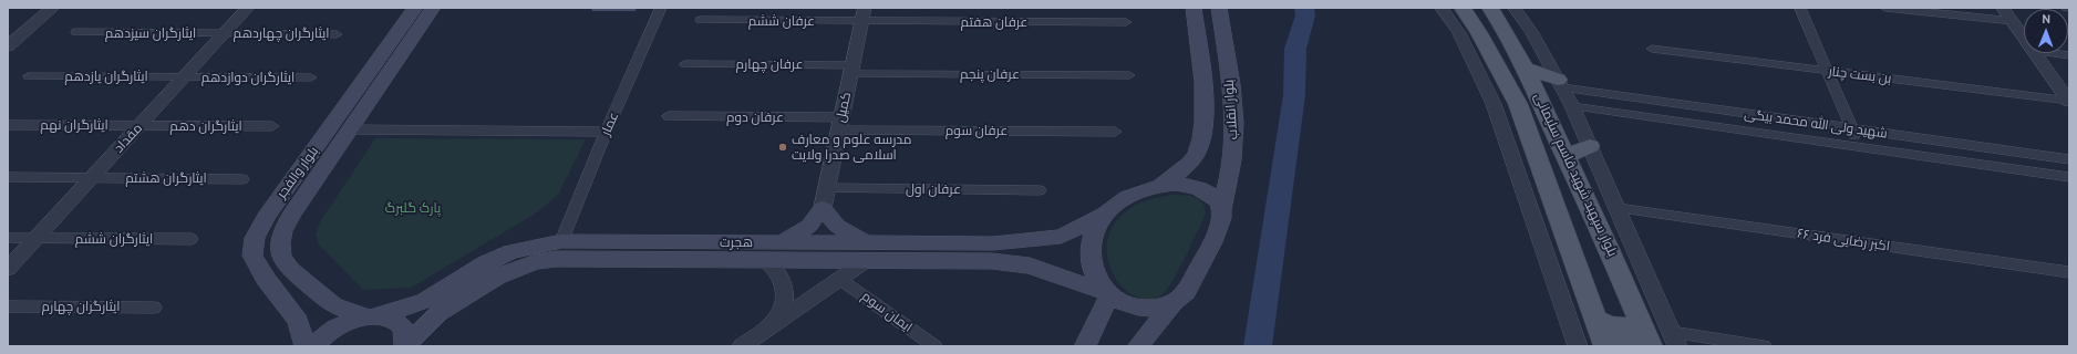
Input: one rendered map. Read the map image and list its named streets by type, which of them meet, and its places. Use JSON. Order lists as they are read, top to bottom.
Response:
{
  "streets": {
    "main road": [
      "بلوار انقلاب",
      "بلوار والفجر",
      "بلوار سپهبد شهید قاسم سلیمانی",
      "هجرت"
    ],
    "street": [
      "عرفان ششم",
      "عرفان هفتم",
      "ایثارگران سیزدهم",
      "ایثارگران چهاردهم",
      "عرفان چهارم",
      "عرفان پنجم",
      "بن بست چنار",
      "ایثارگران یازدهم",
      "ایثارگران دوازدهم",
      "کمیل",
      "عرفان دوم",
      "عمار",
      "شهید ولی الله محمد بیگی",
      "ایثارگران نهم",
      "ایثارگران دهم",
      "عرفان سوم",
      "مقداد",
      "ایثارگران هشتم",
      "عرفان اول",
      "ایثارگران ششم",
      "۶۶ اکبر رضایی فرد",
      "ایثارگران چهارم",
      "ایمان سوم"
    ]
  },
  "crossings": [
    ["عرفان ششم", "عرفان هفتم"],
    ["عرفان ششم", "کمیل"],
    ["عرفان هفتم", "کمیل"],
    ["ایثارگران سیزدهم", "ایثارگران چهاردهم"],
    ["ایثارگران سیزدهم", "مقداد"],
    ["ایثارگران چهاردهم", "مقداد"],
    ["عرفان چهارم", "عرفان پنجم"],
    ["عرفان چهارم", "کمیل"],
    ["عرفان پنجم", "کمیل"],
    ["ایثارگران یازدهم", "ایثارگران دوازدهم"],
    ["ایثارگران یازدهم", "مقداد"],
    ["ایثارگران دوازدهم", "مقداد"],
    ["کمیل", "عرفان دوم"],
    ["کمیل", "عرفان سوم"],
    ["کمیل", "عرفان اول"],
    ["بلوار انقلاب", "هجرت"],
    ["عرفان دوم", "عرفان سوم"],
    ["عمار", "هجرت"],
    ["ایثارگران نهم", "ایثارگران دهم"],
    ["ایثارگران نهم", "مقداد"],
    ["ایثارگران دهم", "مقداد"],
    ["مقداد", "ایثارگران هشتم"],
    ["مقداد", "ایثارگران ششم"],
    ["بلوار والفجر", "هجرت"]
  ],
  "parks": ["پارک گلبرگ"],
  "places": ["مدرسه علوم و معارف اسلامی صدرا ولایت"],
  "north": "top"
}
